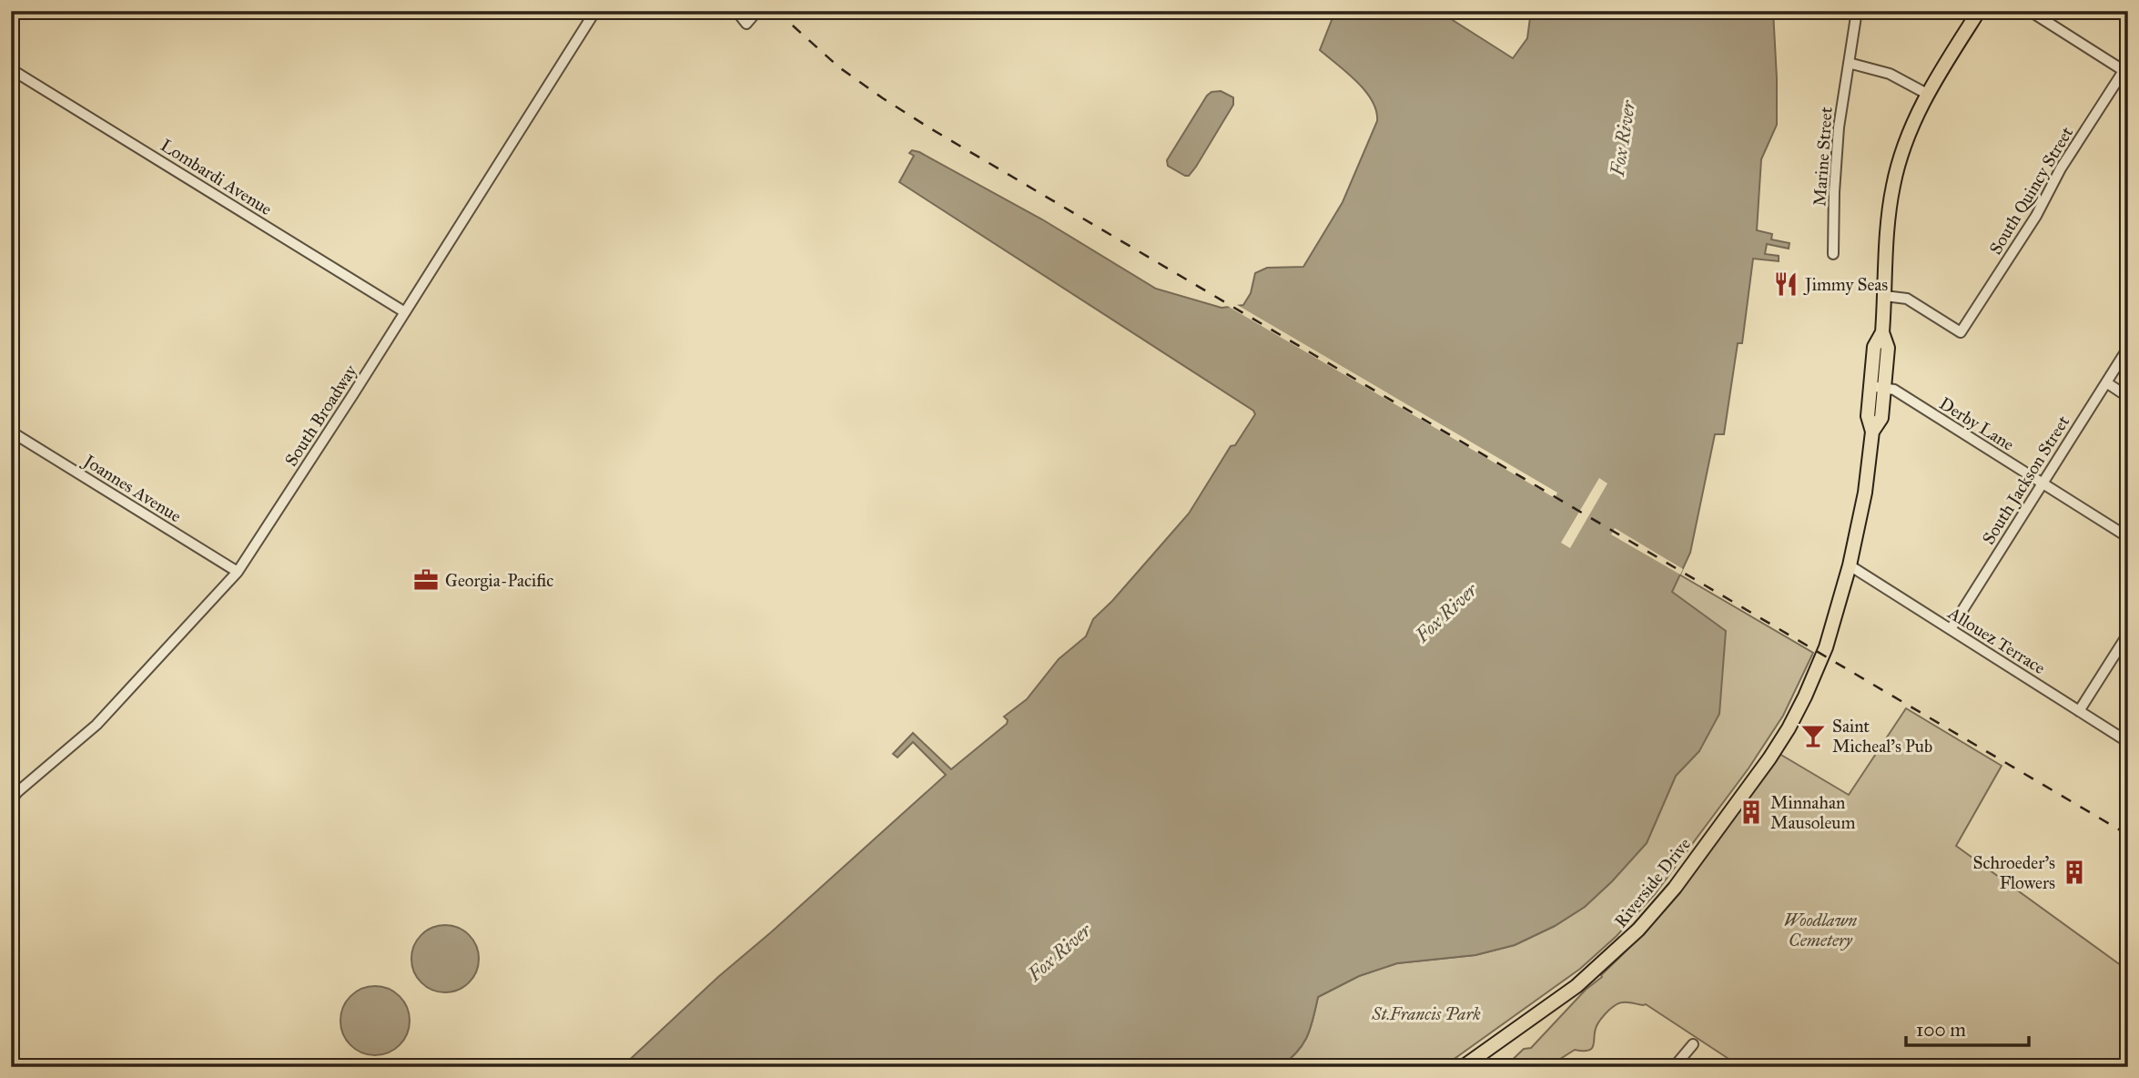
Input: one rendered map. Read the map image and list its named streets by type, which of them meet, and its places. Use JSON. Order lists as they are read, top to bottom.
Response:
{
  "streets": {
    "main road": ["Riverside Drive"],
    "street": [
      "Marine Street",
      "Lombardi Avenue",
      "South Quincy Street",
      "South Broadway",
      "Derby Lane",
      "South Jackson Street",
      "Joannes Avenue",
      "Allouez Terrace"
    ]
  },
  "crossings": [
    ["Lombardi Avenue", "South Broadway"],
    ["South Quincy Street", "Riverside Drive"],
    ["South Broadway", "Joannes Avenue"],
    ["Derby Lane", "South Jackson Street"],
    ["Derby Lane", "Riverside Drive"],
    ["South Jackson Street", "Allouez Terrace"],
    ["Allouez Terrace", "Riverside Drive"]
  ],
  "water": ["Fox River"],
  "parks": ["Woodlawn Cemetery", "St.Francis Park"],
  "places": {
    "restaurant": ["Jimmy Seas"],
    "office": ["Georgia-Pacific"],
    "bar": ["Saint Micheal's Pub"],
    "building": ["Minnahan Mausoleum", "Schroeder's Flowers"]
  },
  "scale_bar": "100 m"
}
